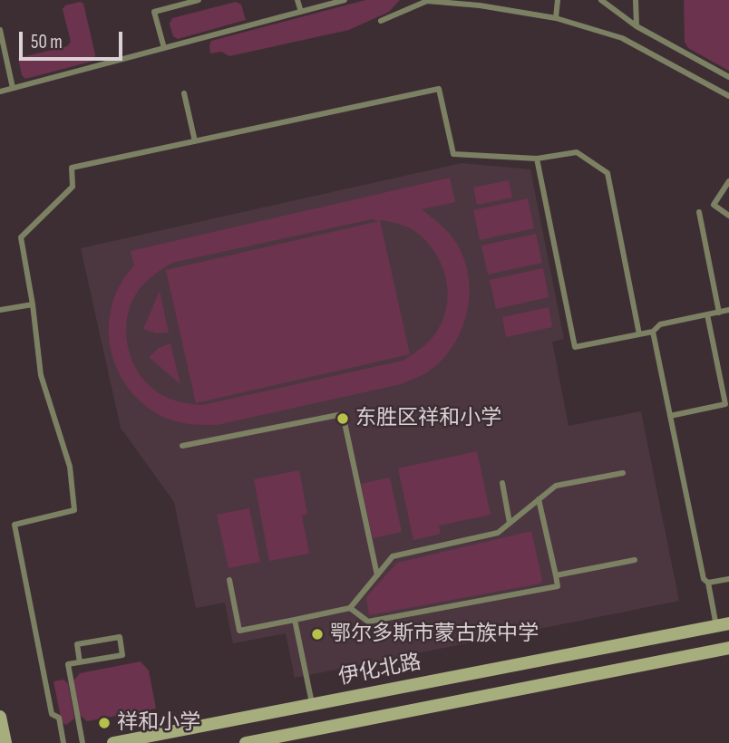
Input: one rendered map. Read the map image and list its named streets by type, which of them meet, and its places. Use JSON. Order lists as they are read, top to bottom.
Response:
{
  "streets": {
    "street": ["伊化北路"]
  },
  "places": ["东胜区祥和小学", "鄂尔多斯市蒙古族中学", "祥和小学"],
  "scale_bar": "50 m"
}
